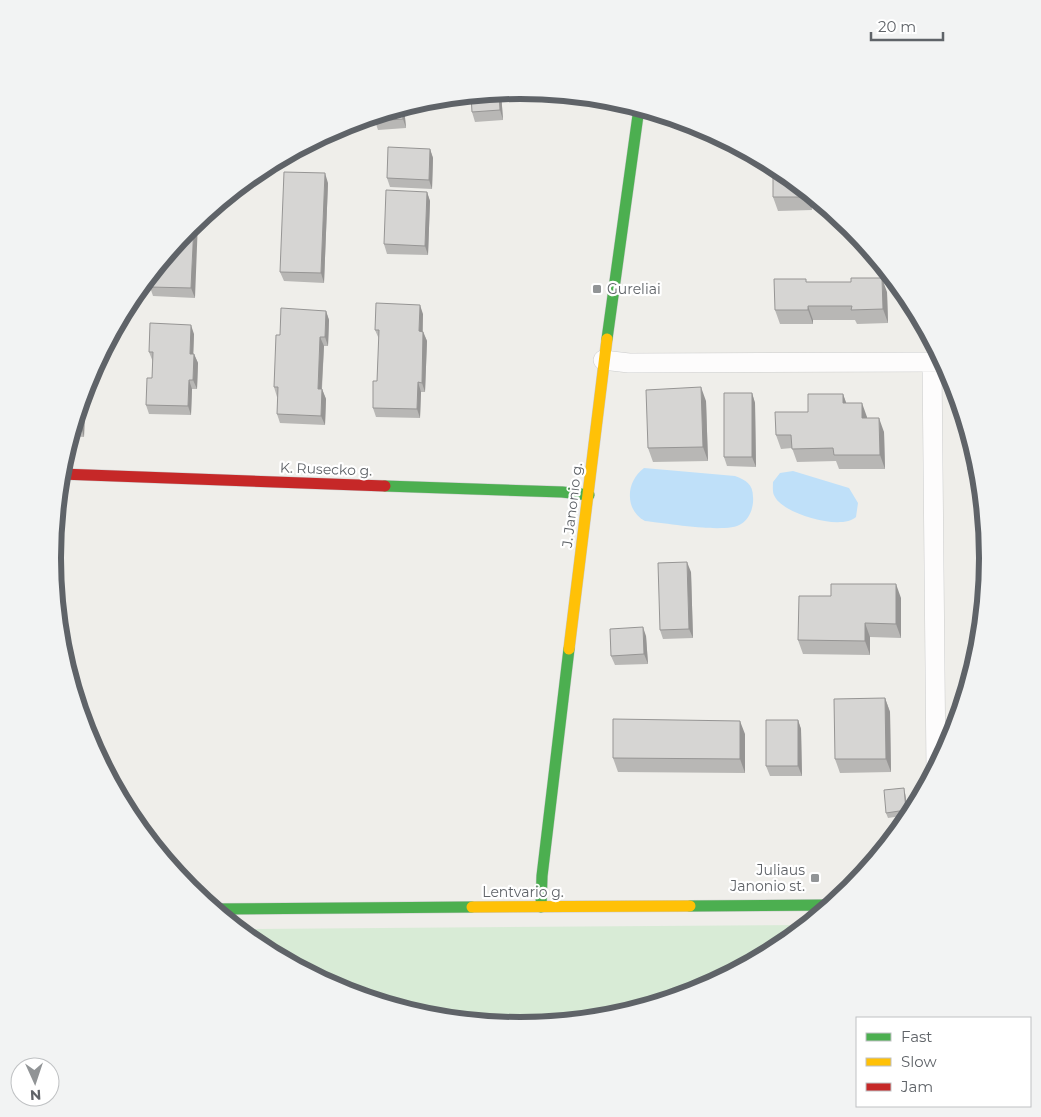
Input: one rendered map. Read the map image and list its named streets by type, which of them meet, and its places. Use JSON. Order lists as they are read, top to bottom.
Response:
{
  "streets": {
    "street": ["K. Rusecko g.", "J. Janonio g.", "Lentvario g."]
  },
  "crossings": [
    ["K. Rusecko g.", "J. Janonio g."],
    ["J. Janonio g.", "Lentvario g."]
  ],
  "places": {
    "transit": ["Gureliai", "Juliaus Janonio st."]
  },
  "legend": ["Fast", "Slow", "Jam"],
  "scale_bar": "20 m",
  "north": "bottom"
}
